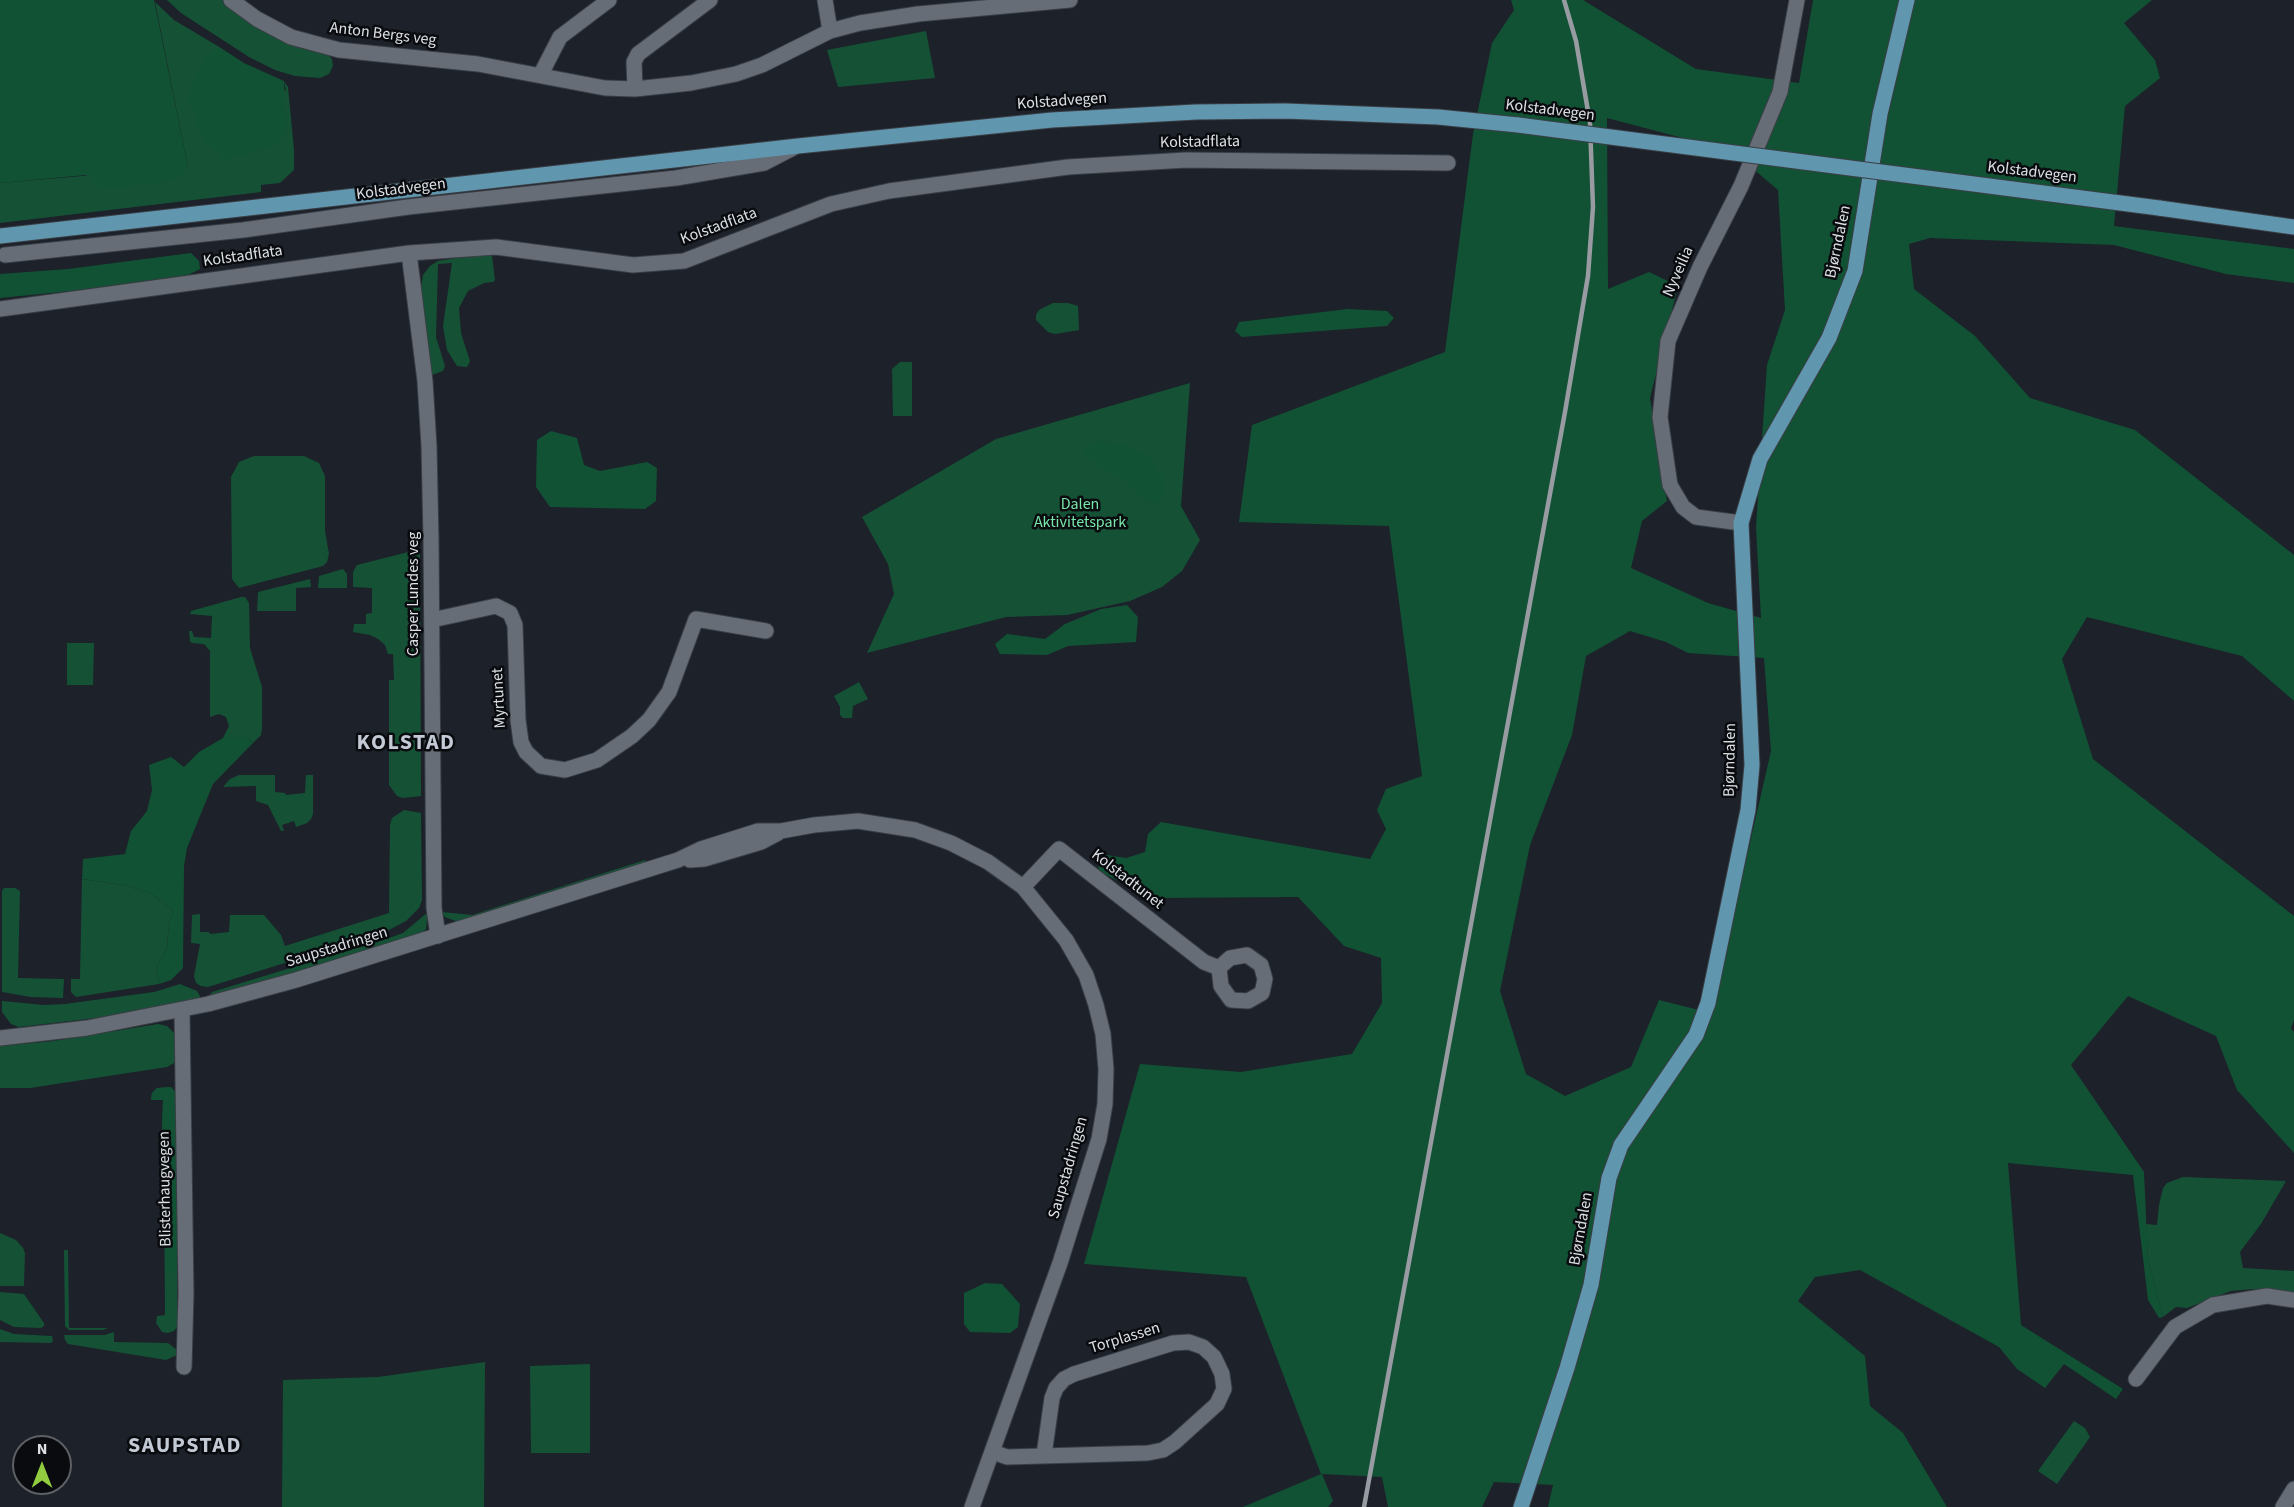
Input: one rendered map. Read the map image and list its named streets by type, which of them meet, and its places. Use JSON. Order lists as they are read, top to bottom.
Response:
{
  "streets": {
    "main road": ["Kolstadvegen", "Bjørndalen"],
    "street": [
      "Anton Bergs veg",
      "Kolstadflata",
      "Nyveilia",
      "Casper Lundes veg",
      "Myrtunet",
      "Kolstadtunet",
      "Saupstadringen",
      "Blisterhaugvegen",
      "Torplassen"
    ]
  },
  "crossings": [
    ["Kolstadflata", "Casper Lundes veg"],
    ["Bjørndalen", "Nyveilia"],
    ["Casper Lundes veg", "Myrtunet"],
    ["Casper Lundes veg", "Saupstadringen"],
    ["Kolstadtunet", "Saupstadringen"],
    ["Saupstadringen", "Blisterhaugvegen"],
    ["Saupstadringen", "Torplassen"]
  ],
  "districts": ["KOLSTAD", "SAUPSTAD"],
  "parks": ["Dalen Aktivitetspark"],
  "north": "top"
}
